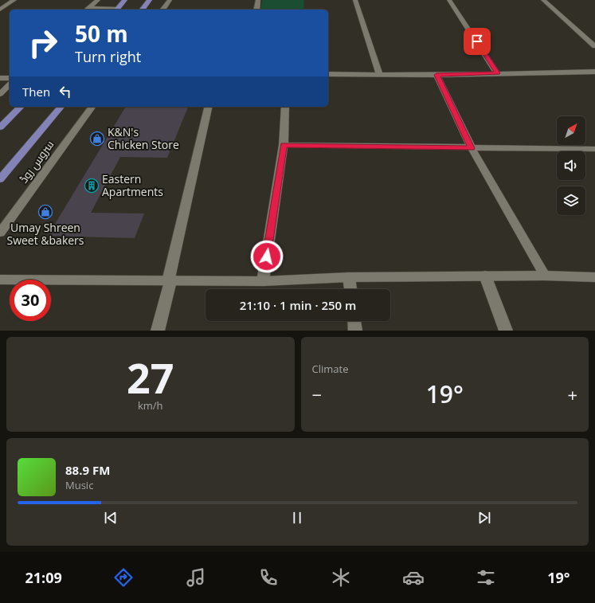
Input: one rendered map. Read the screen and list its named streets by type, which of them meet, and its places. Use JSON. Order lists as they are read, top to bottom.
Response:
{
  "streets": {
    "street": ["سروس روڈ"]
  },
  "places": {
    "shop": ["K&N's Chicken Store", "Umay Shreen Sweet &bakers"],
    "building": ["Eastern Apartments"]
  },
  "north": "top right",
  "page": {
    "turn": ["50 m", "Turn right"],
    "then": "Then",
    "limit": "30",
    "trip": "21:10 · 1 min · 250 m",
    "tile": [
      ["27", "km/h"],
      "Climate"
    ],
    "heat": ["−", "19°", "+"],
    "song": ["88.9 FM", "Music"],
    "tabs": ["21:09", "19°"]
  }
}
